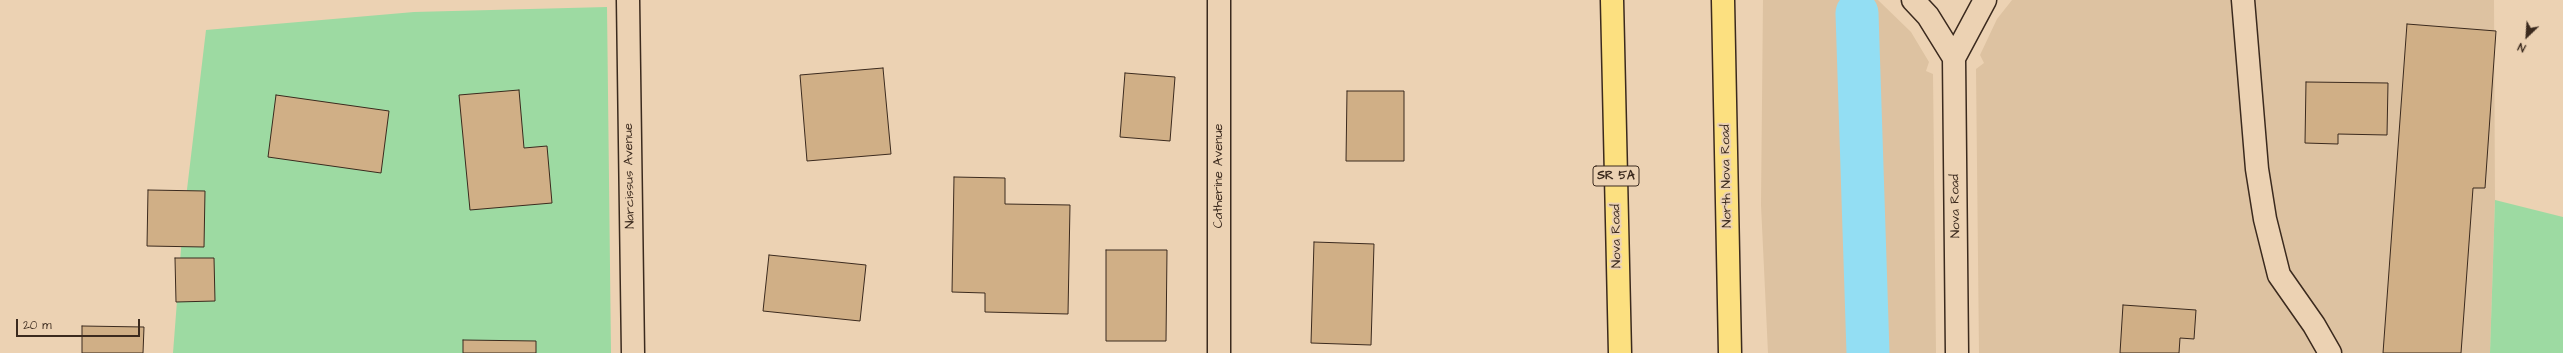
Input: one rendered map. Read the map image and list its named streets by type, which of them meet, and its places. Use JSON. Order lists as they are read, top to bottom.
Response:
{
  "streets": {
    "main road": ["SR 5A", "North Nova Road", "Nova Road"],
    "street": ["Narcissus Avenue", "Catherine Avenue"]
  },
  "scale_bar": "20 m",
  "north": "bottom left"
}
